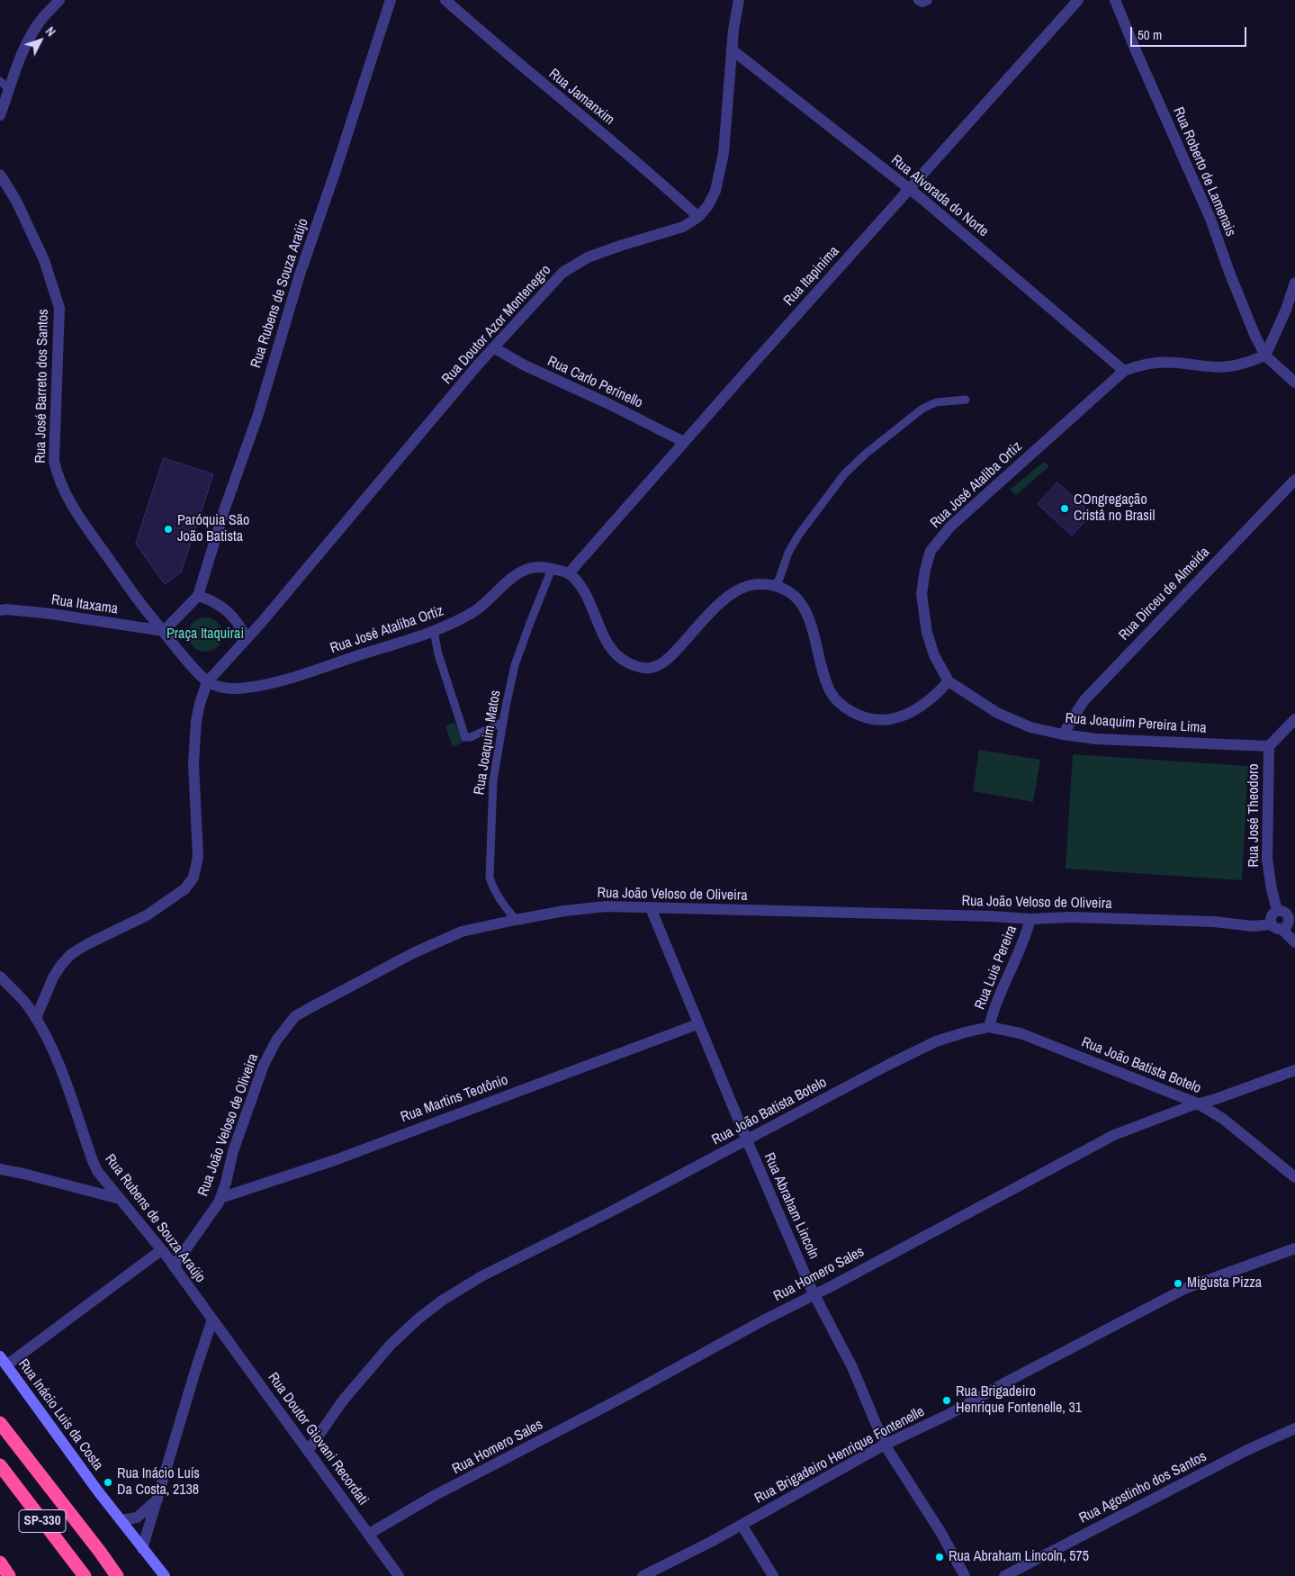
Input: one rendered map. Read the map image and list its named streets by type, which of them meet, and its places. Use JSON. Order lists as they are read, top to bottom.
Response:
{
  "streets": {
    "highway": ["SP-330"],
    "main road": ["Rua Inácio Luis da Costa"],
    "street": [
      "Rua Jamanxim",
      "Rua Roberto de Lamenais",
      "Rua Alvorada do Norte",
      "Rua Itapinima",
      "Rua Rubens de Souza Araújo",
      "Rua Doutor Azor Montenegro",
      "Rua Carlo Perinello",
      "Rua José Barreto dos Santos",
      "Rua José Ataliba Ortiz",
      "Rua Dirceu de Almeida",
      "Rua Itaxama",
      "Rua Joaquim Pereira Lima",
      "Rua José Theodoro",
      "Rua João Veloso de Oliveira",
      "Rua Luis Pereira",
      "Rua João Batista Botelo",
      "Rua Martins Teotônio",
      "Rua Abraham Lincoln",
      "Rua Homero Sales",
      "Rua Doutor Giovani Recordati",
      "Rua Brigadeiro Henrique Fontenelle",
      "Rua Agostinho dos Santos"
    ],
    "lane": ["Rua Joaquim Matos"]
  },
  "crossings": [
    ["Rua Jamanxim", "Rua Doutor Azor Montenegro"],
    ["Rua Roberto de Lamenais", "Rua José Ataliba Ortiz"],
    ["Rua Alvorada do Norte", "Rua Itapinima"],
    ["Rua Alvorada do Norte", "Rua Doutor Azor Montenegro"],
    ["Rua Alvorada do Norte", "Rua José Ataliba Ortiz"],
    ["Rua Itapinima", "Rua Carlo Perinello"],
    ["Rua Itapinima", "Rua José Ataliba Ortiz"],
    ["Rua Rubens de Souza Araújo", "Rua João Veloso de Oliveira"],
    ["Rua Rubens de Souza Araújo", "Rua Doutor Giovani Recordati"],
    ["Rua Doutor Azor Montenegro", "Rua Carlo Perinello"],
    ["Rua José Barreto dos Santos", "Rua Itaxama"],
    ["Rua José Ataliba Ortiz", "Rua Joaquim Pereira Lima"],
    ["Rua José Ataliba Ortiz", "Rua Joaquim Matos"],
    ["Rua Dirceu de Almeida", "Rua Joaquim Pereira Lima"],
    ["Rua Joaquim Pereira Lima", "Rua José Theodoro"],
    ["Rua Joaquim Matos", "Rua João Veloso de Oliveira"],
    ["Rua João Veloso de Oliveira", "Rua Luis Pereira"],
    ["Rua João Veloso de Oliveira", "Rua Martins Teotônio"],
    ["Rua João Veloso de Oliveira", "Rua Abraham Lincoln"],
    ["Rua Luis Pereira", "Rua João Batista Botelo"],
    ["Rua João Batista Botelo", "Rua Abraham Lincoln"],
    ["Rua João Batista Botelo", "Rua Homero Sales"],
    ["Rua João Batista Botelo", "Rua Doutor Giovani Recordati"],
    ["Rua Martins Teotônio", "Rua Abraham Lincoln"],
    ["Rua Abraham Lincoln", "Rua Homero Sales"],
    ["Rua Abraham Lincoln", "Rua Brigadeiro Henrique Fontenelle"],
    ["Rua Homero Sales", "Rua Doutor Giovani Recordati"]
  ],
  "parks": ["Praça Itaquirai"],
  "places": [
    "COngregação Cristâ no Brasil",
    "Paróquia São João Batista",
    "Migusta Pizza",
    "Rua Brigadeiro Henrique Fontenelle, 31",
    "Rua Inácio Luís Da Costa, 2138",
    "Rua Abraham Lincoln, 575"
  ],
  "scale_bar": "50 m",
  "north": "top right"
}
